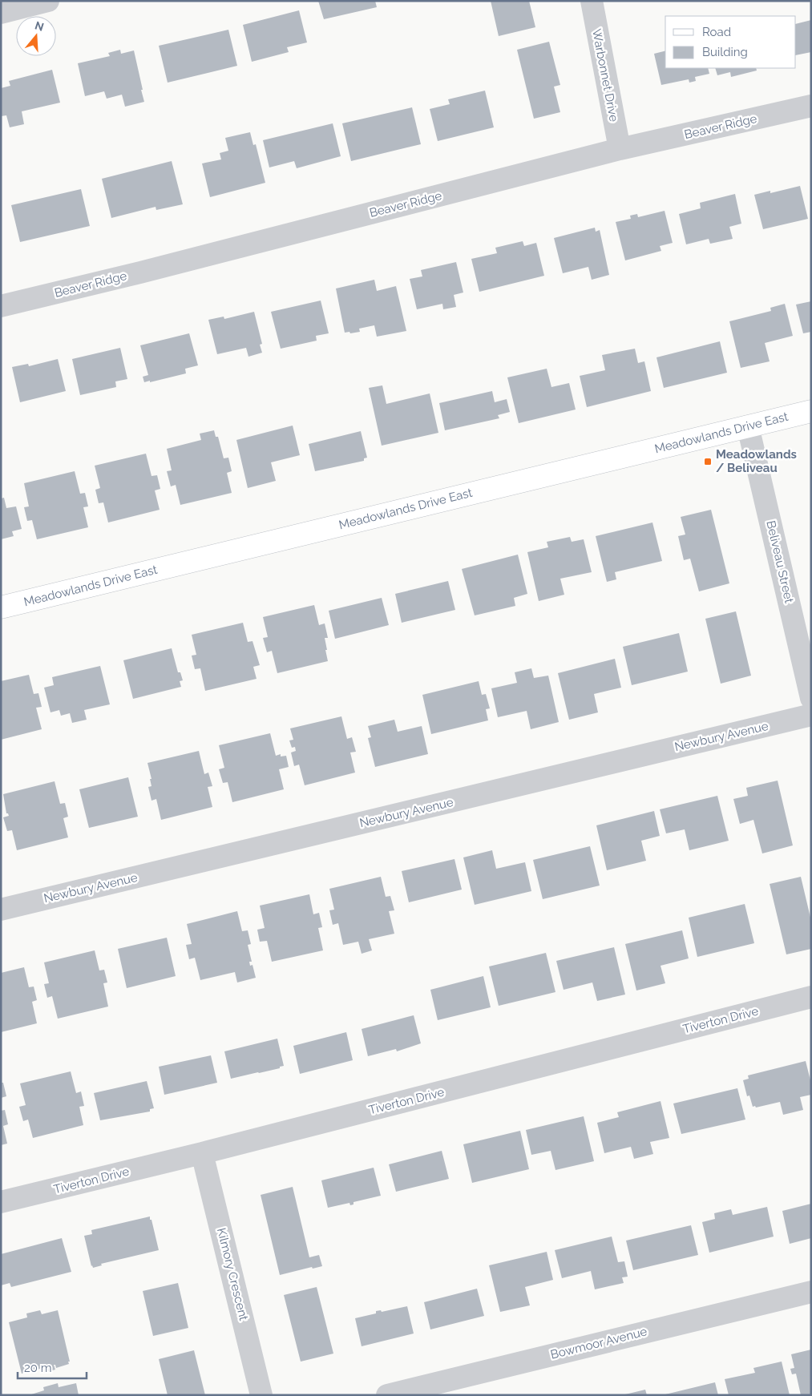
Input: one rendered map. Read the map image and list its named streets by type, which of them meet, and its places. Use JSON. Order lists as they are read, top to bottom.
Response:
{
  "streets": {
    "main road": ["Meadowlands Drive East"],
    "street": [
      "Warbonnet Drive",
      "Beaver Ridge",
      "Beliveau Street",
      "Newbury Avenue",
      "Tiverton Drive",
      "Kilmory Crescent",
      "Bowmoor Avenue"
    ]
  },
  "crossings": [
    ["Warbonnet Drive", "Beaver Ridge"],
    ["Meadowlands Drive East", "Beliveau Street"],
    ["Tiverton Drive", "Kilmory Crescent"]
  ],
  "places": {
    "transit": ["Meadowlands / Beliveau"]
  },
  "legend": ["Road", "Building"],
  "scale_bar": "20 m",
  "north": "top"
}
